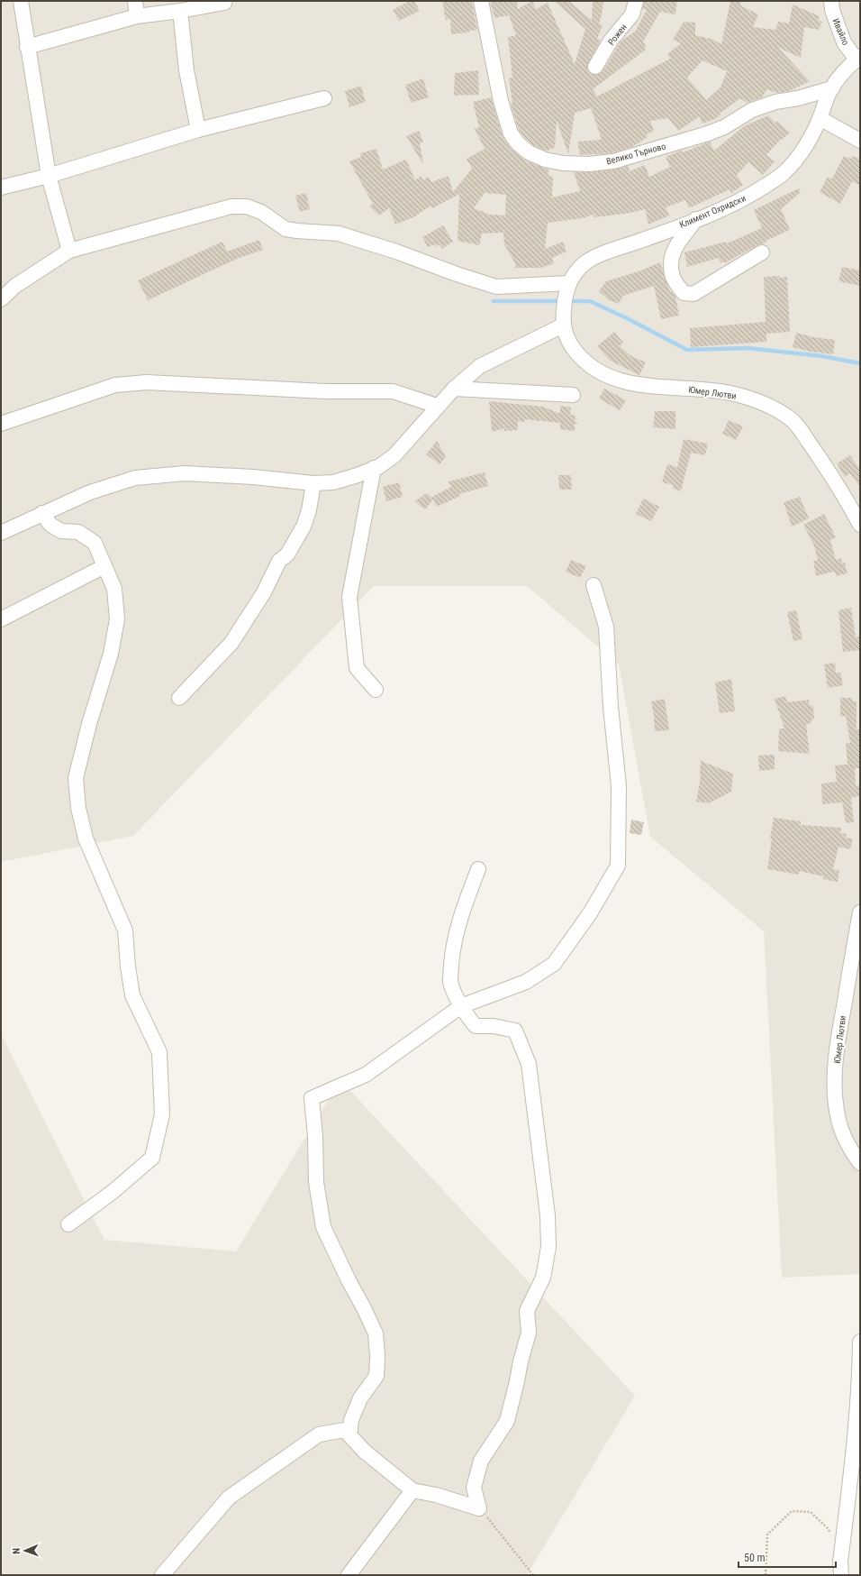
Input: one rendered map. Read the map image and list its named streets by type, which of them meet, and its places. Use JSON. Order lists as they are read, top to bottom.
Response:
{
  "streets": {
    "street": [
      "Ивайло",
      "Рожен",
      "Велико Търново",
      "Климент Охридски",
      "Юмер Лютви"
    ]
  },
  "crossings": [
    ["Ивайло", "Климент Охридски"],
    ["Велико Търново", "Климент Охридски"],
    ["Климент Охридски", "Юмер Лютви"]
  ],
  "scale_bar": "50 m",
  "north": "left"
}
